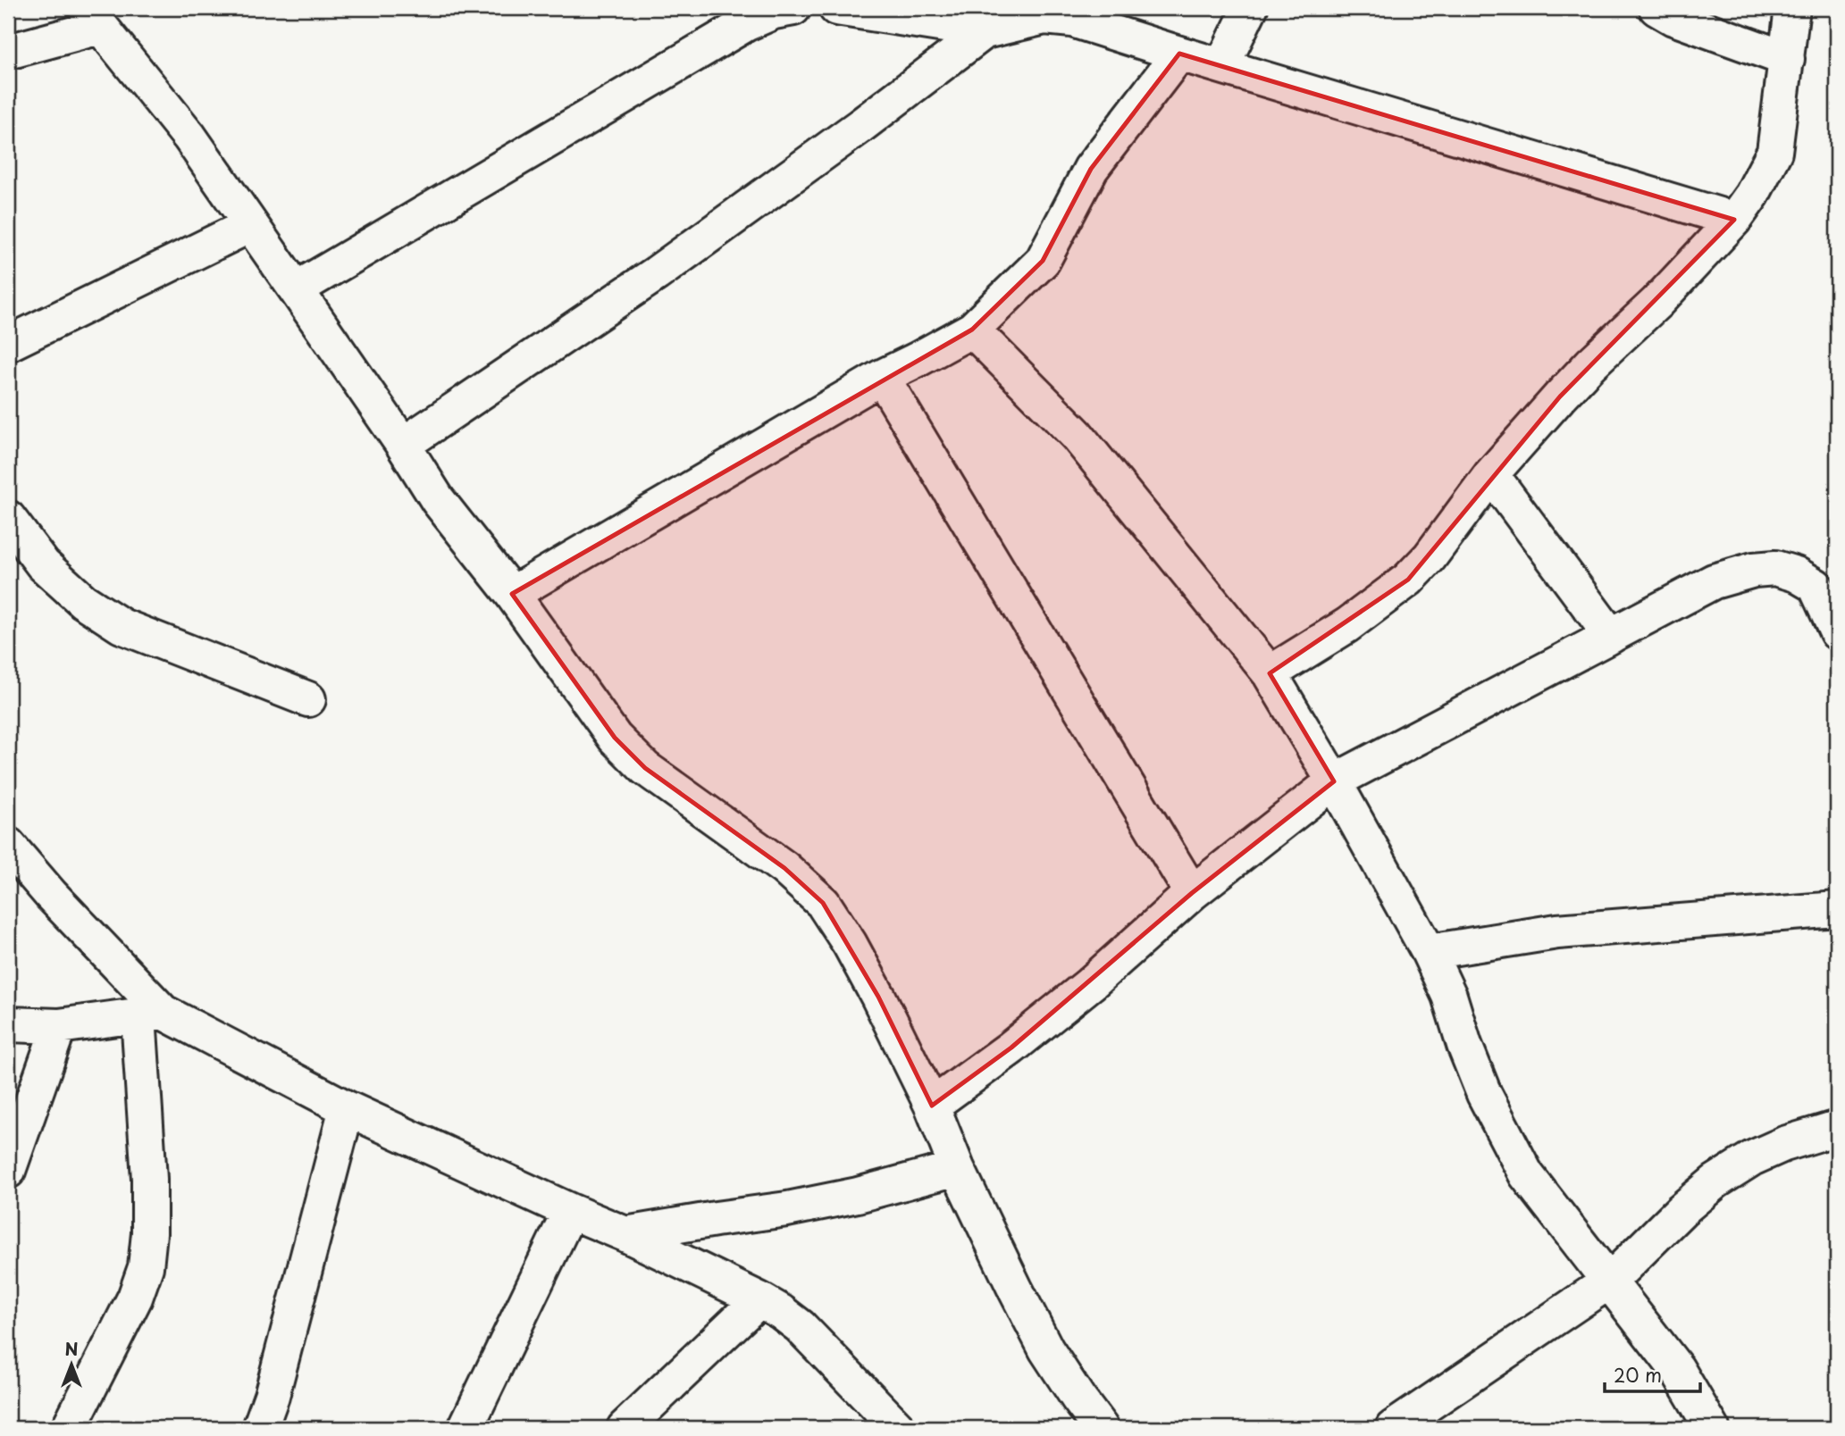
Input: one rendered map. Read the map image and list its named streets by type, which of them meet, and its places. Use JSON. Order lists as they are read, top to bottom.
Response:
{
  "scale_bar": "20 m",
  "north": "top"
}
